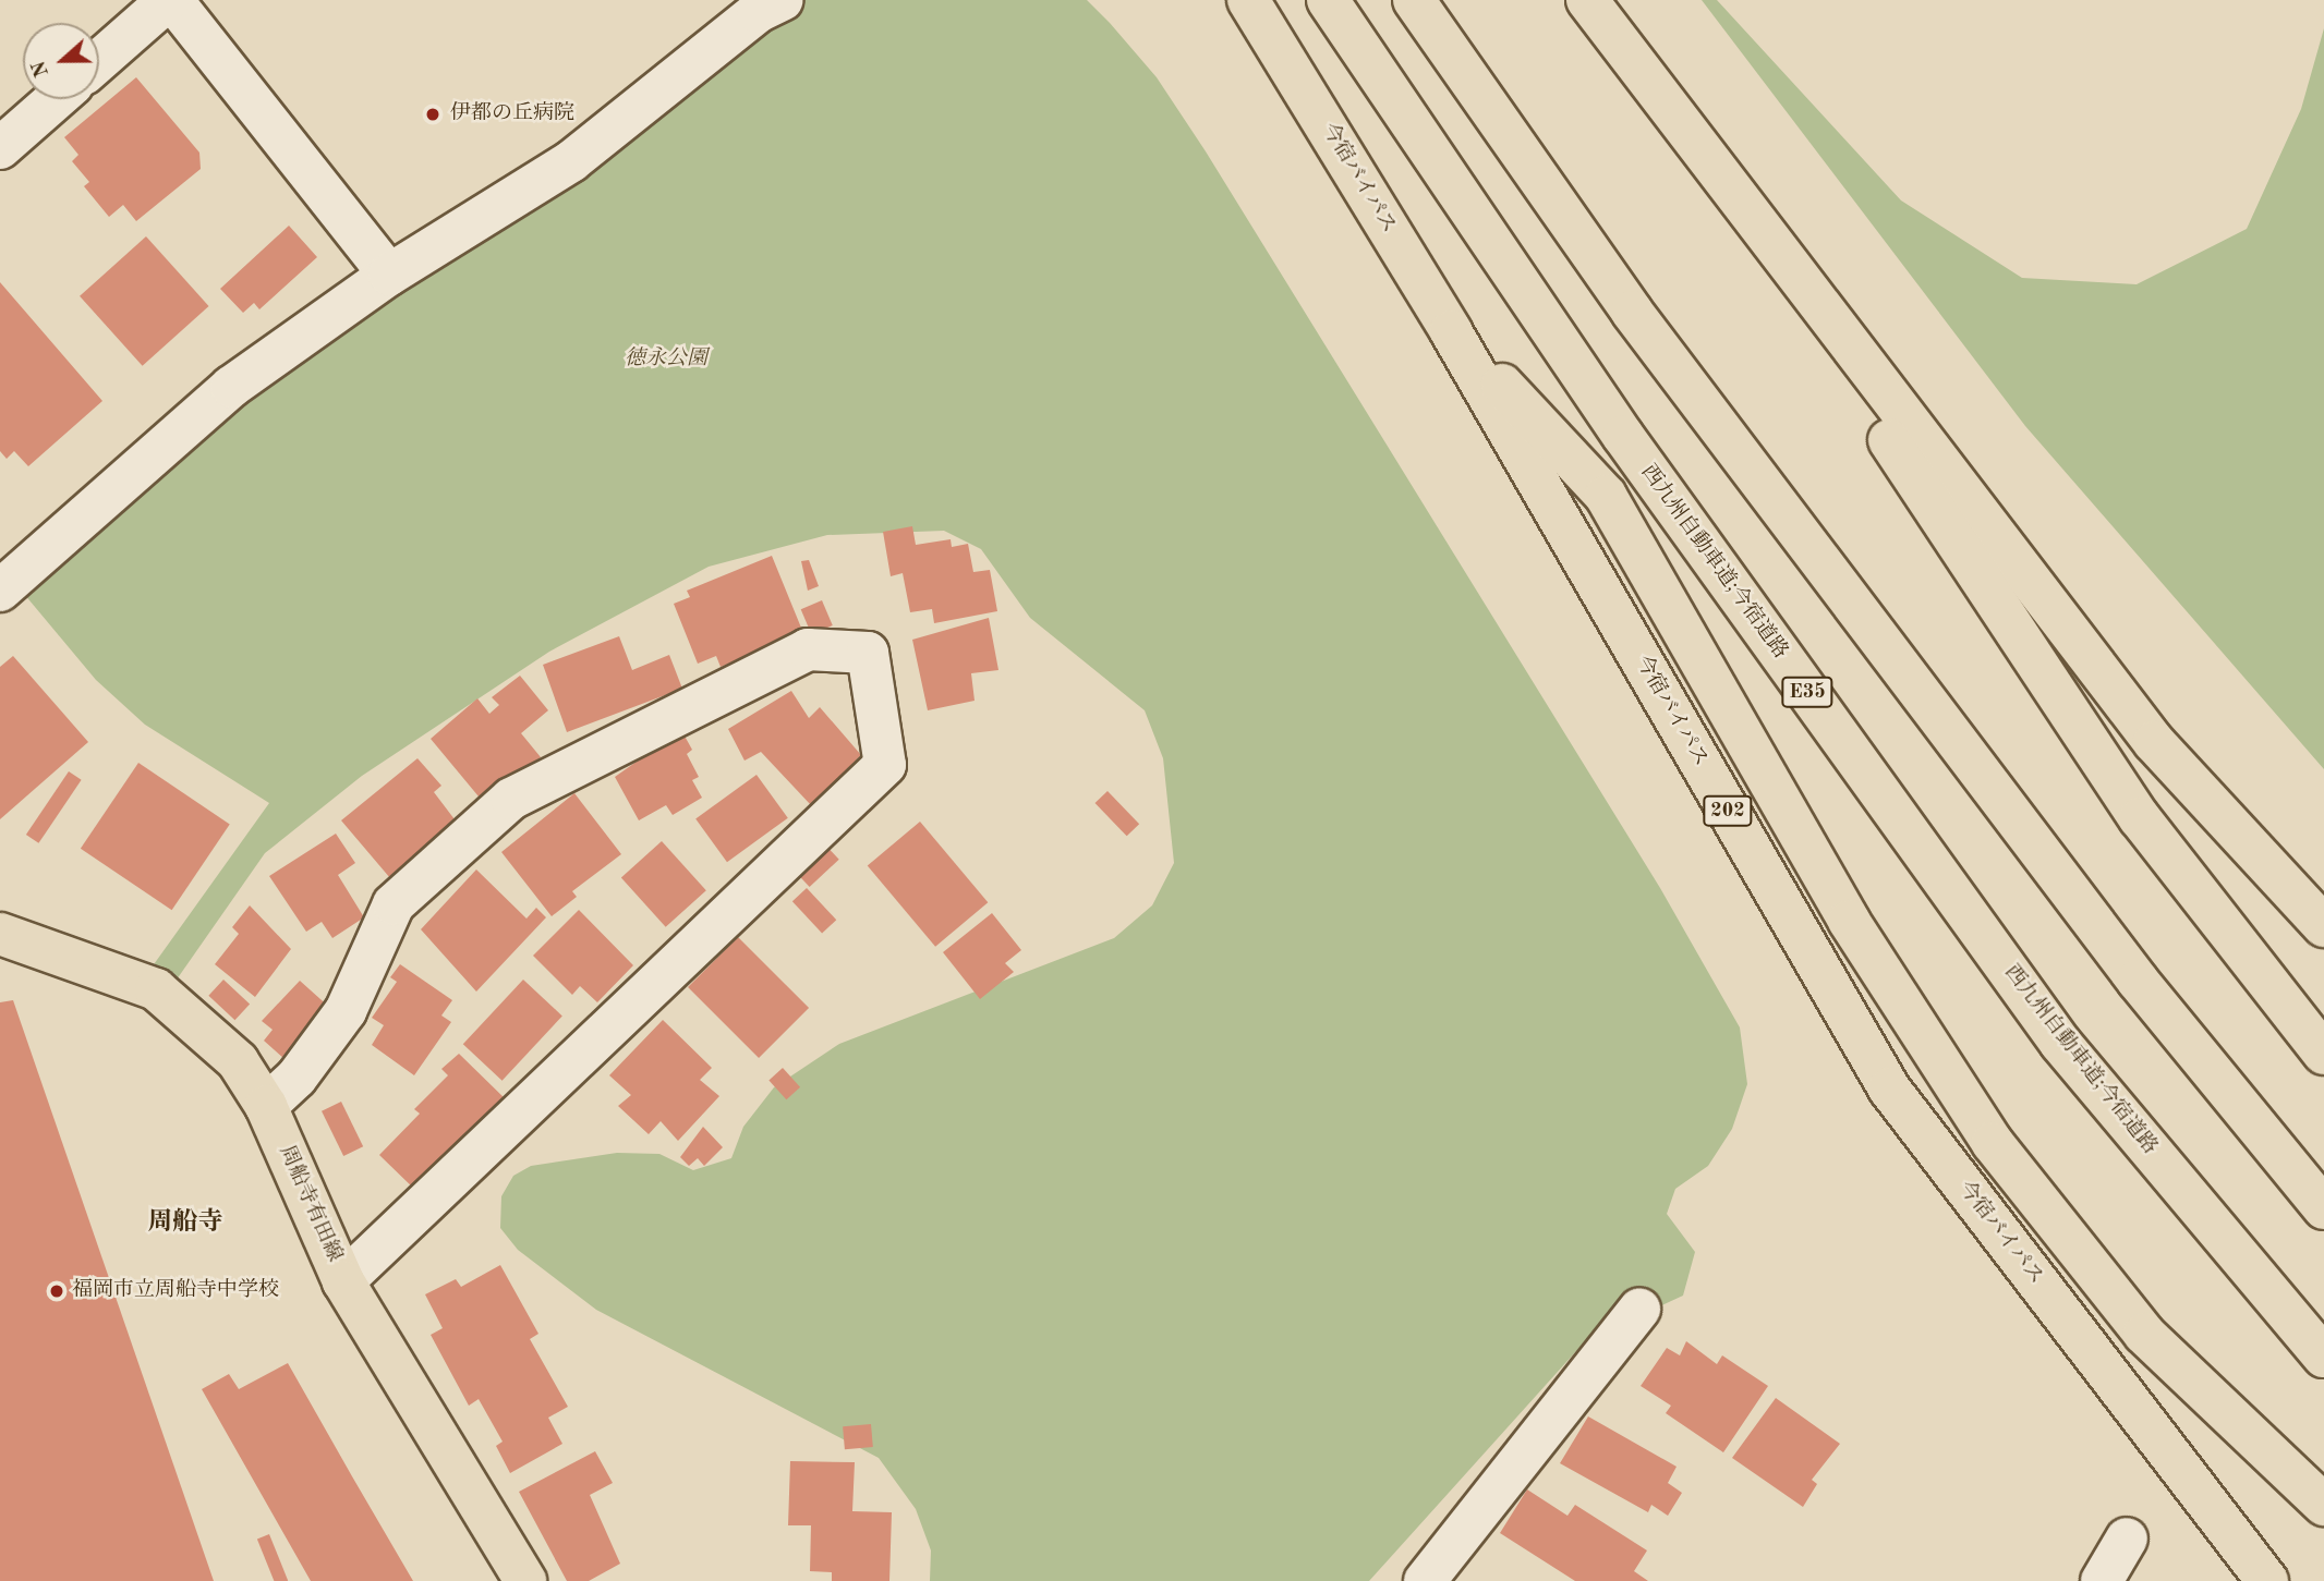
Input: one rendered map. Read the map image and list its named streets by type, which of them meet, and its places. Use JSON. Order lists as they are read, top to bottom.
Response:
{
  "streets": {
    "main road": [
      "今宿バイパス",
      "西九州自動車道;今宿道路",
      "E35",
      "202",
      "周船寺有田線"
    ]
  },
  "districts": ["周船寺"],
  "parks": ["徳永公園"],
  "places": ["伊都の丘病院", "福岡市立周船寺中学校"],
  "north": "left"
}
